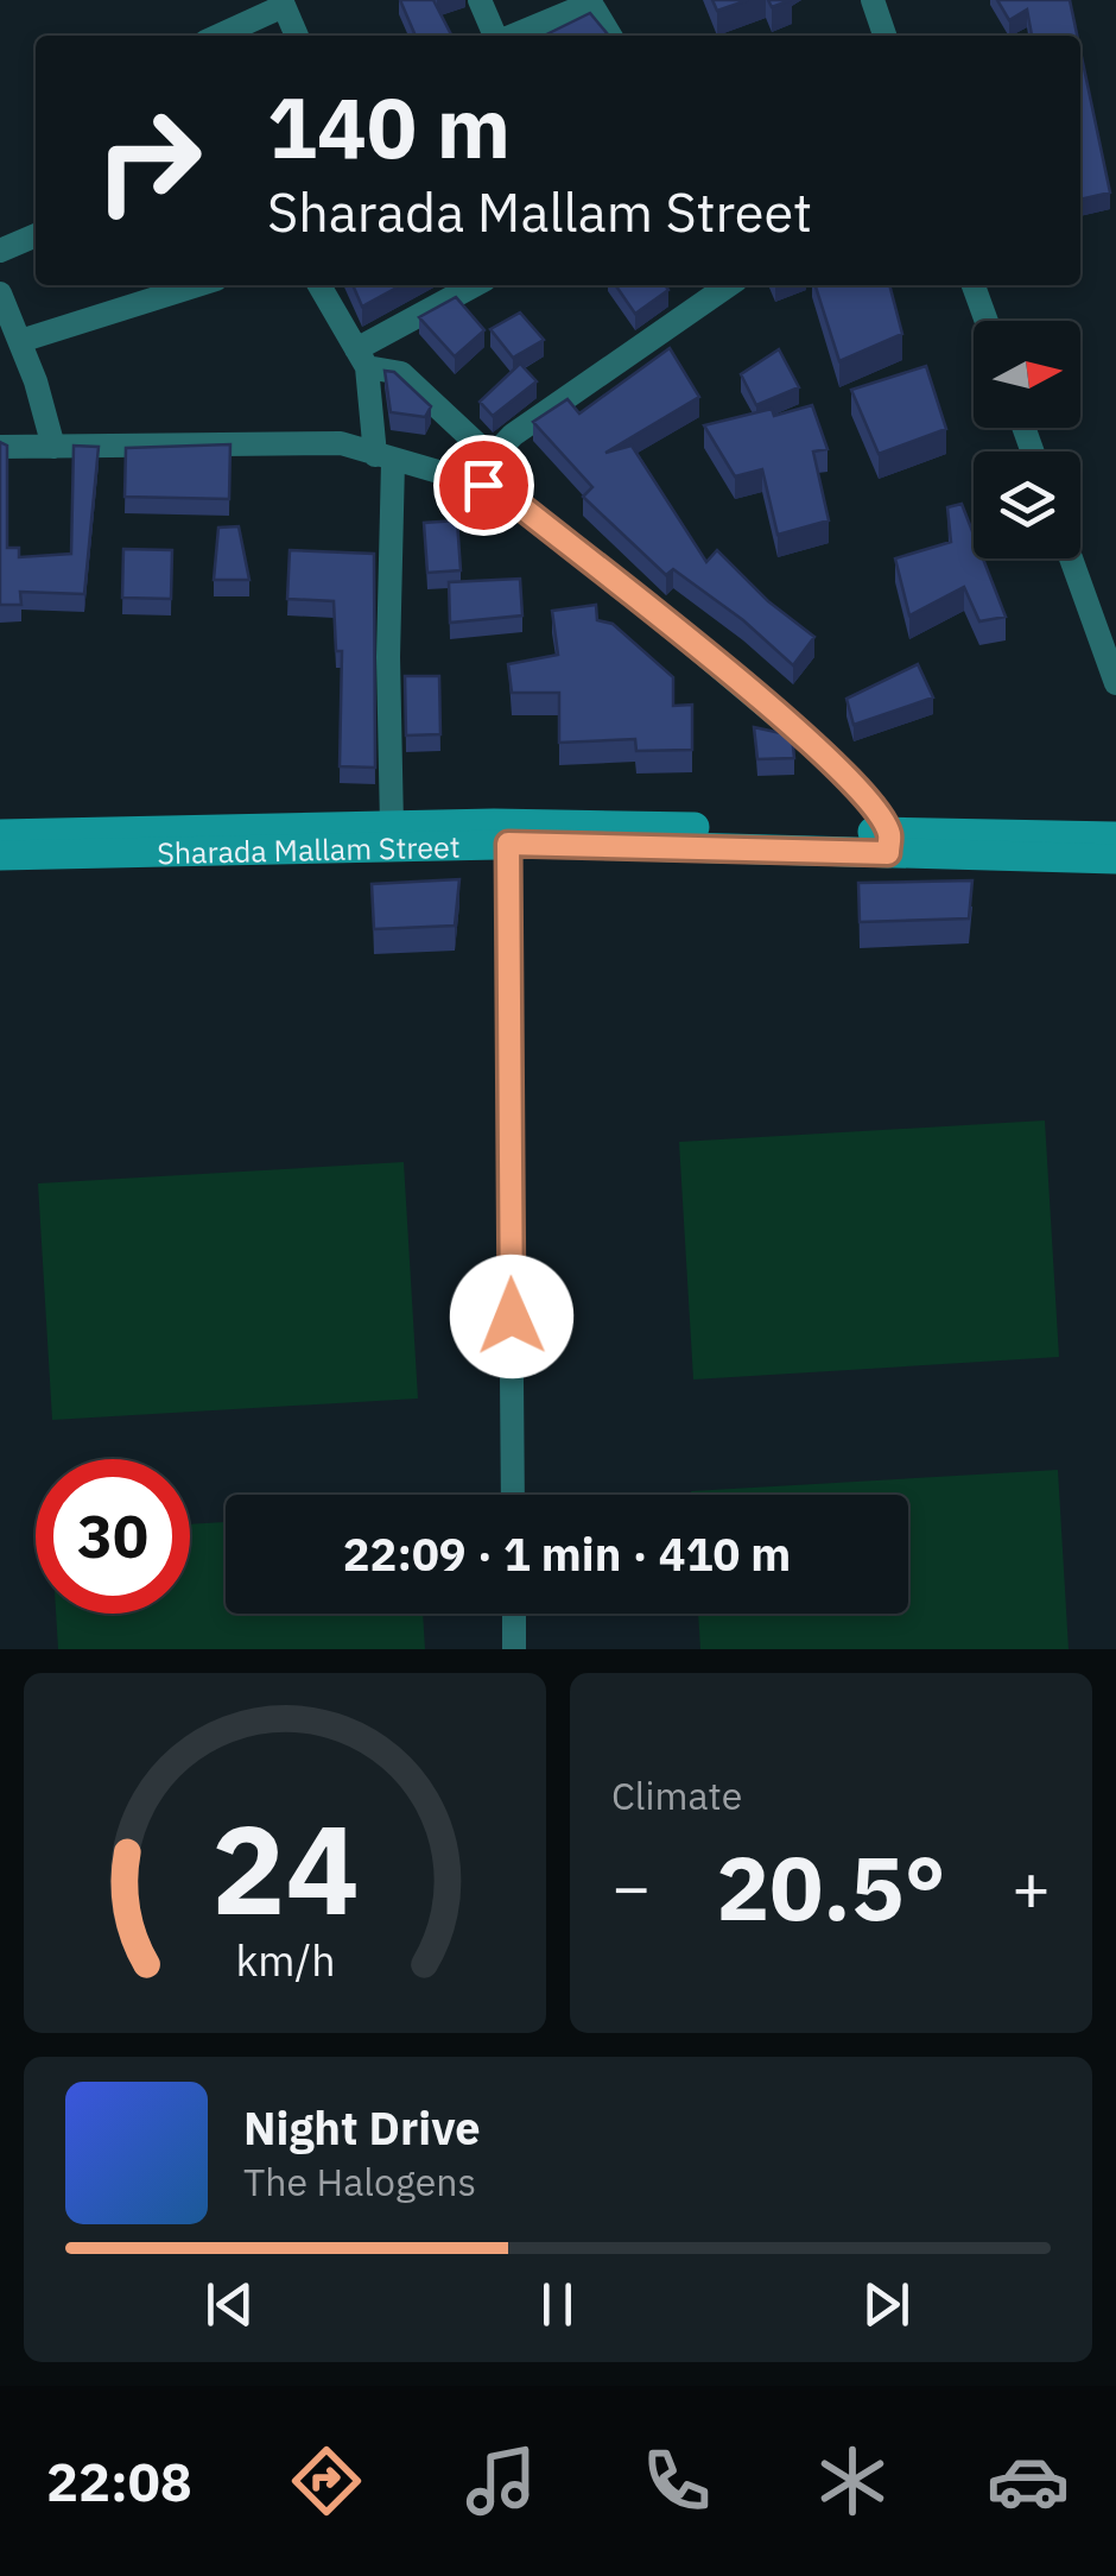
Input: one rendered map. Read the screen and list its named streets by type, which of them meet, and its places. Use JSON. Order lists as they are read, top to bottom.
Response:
{
  "streets": {
    "street": ["Sharada Mallam Street"]
  },
  "north": "right",
  "page": {
    "turn": ["140 m", "Sharada Mallam Street"],
    "limit": "30",
    "trip": "22:09 · 1 min · 410 m",
    "tile": "Climate",
    "heat": ["−", "20.5°", "+"],
    "song": ["Night Drive", "The Halogens"],
    "tabs": "22:08",
    "gauge": ["24", "km/h"]
  }
}
